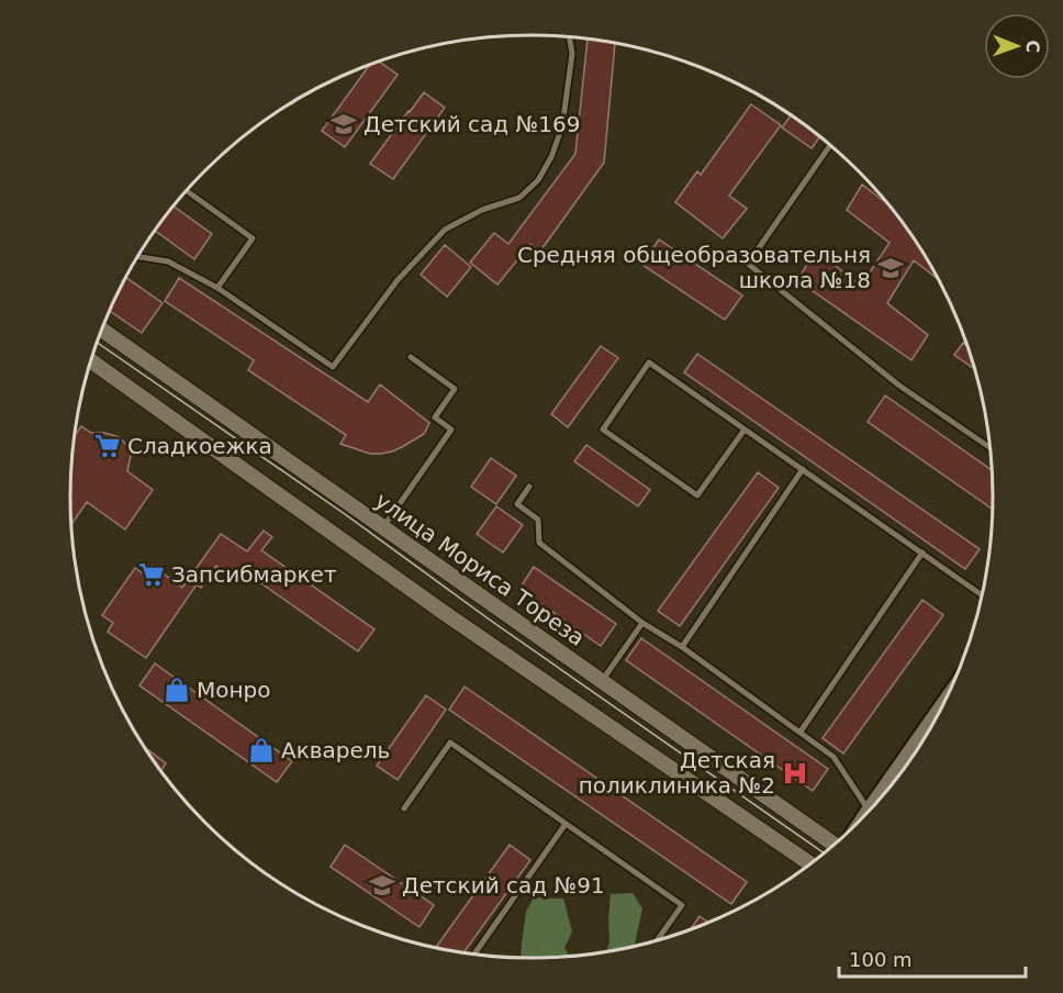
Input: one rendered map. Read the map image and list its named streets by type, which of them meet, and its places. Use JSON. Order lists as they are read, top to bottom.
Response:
{
  "streets": {
    "street": ["улица Мориса Тореза"]
  },
  "places": {
    "school or university": ["Детский сад №169", "Средняя общеобразовательня школа №18", "Детский сад №91"],
    "supermarket": ["Сладкоежка", "Запсибмаркет"],
    "shop": ["Монро", "Акварель"],
    "hospital": ["Детская поликлиника №2"]
  },
  "scale_bar": "100 m",
  "north": "right"
}
